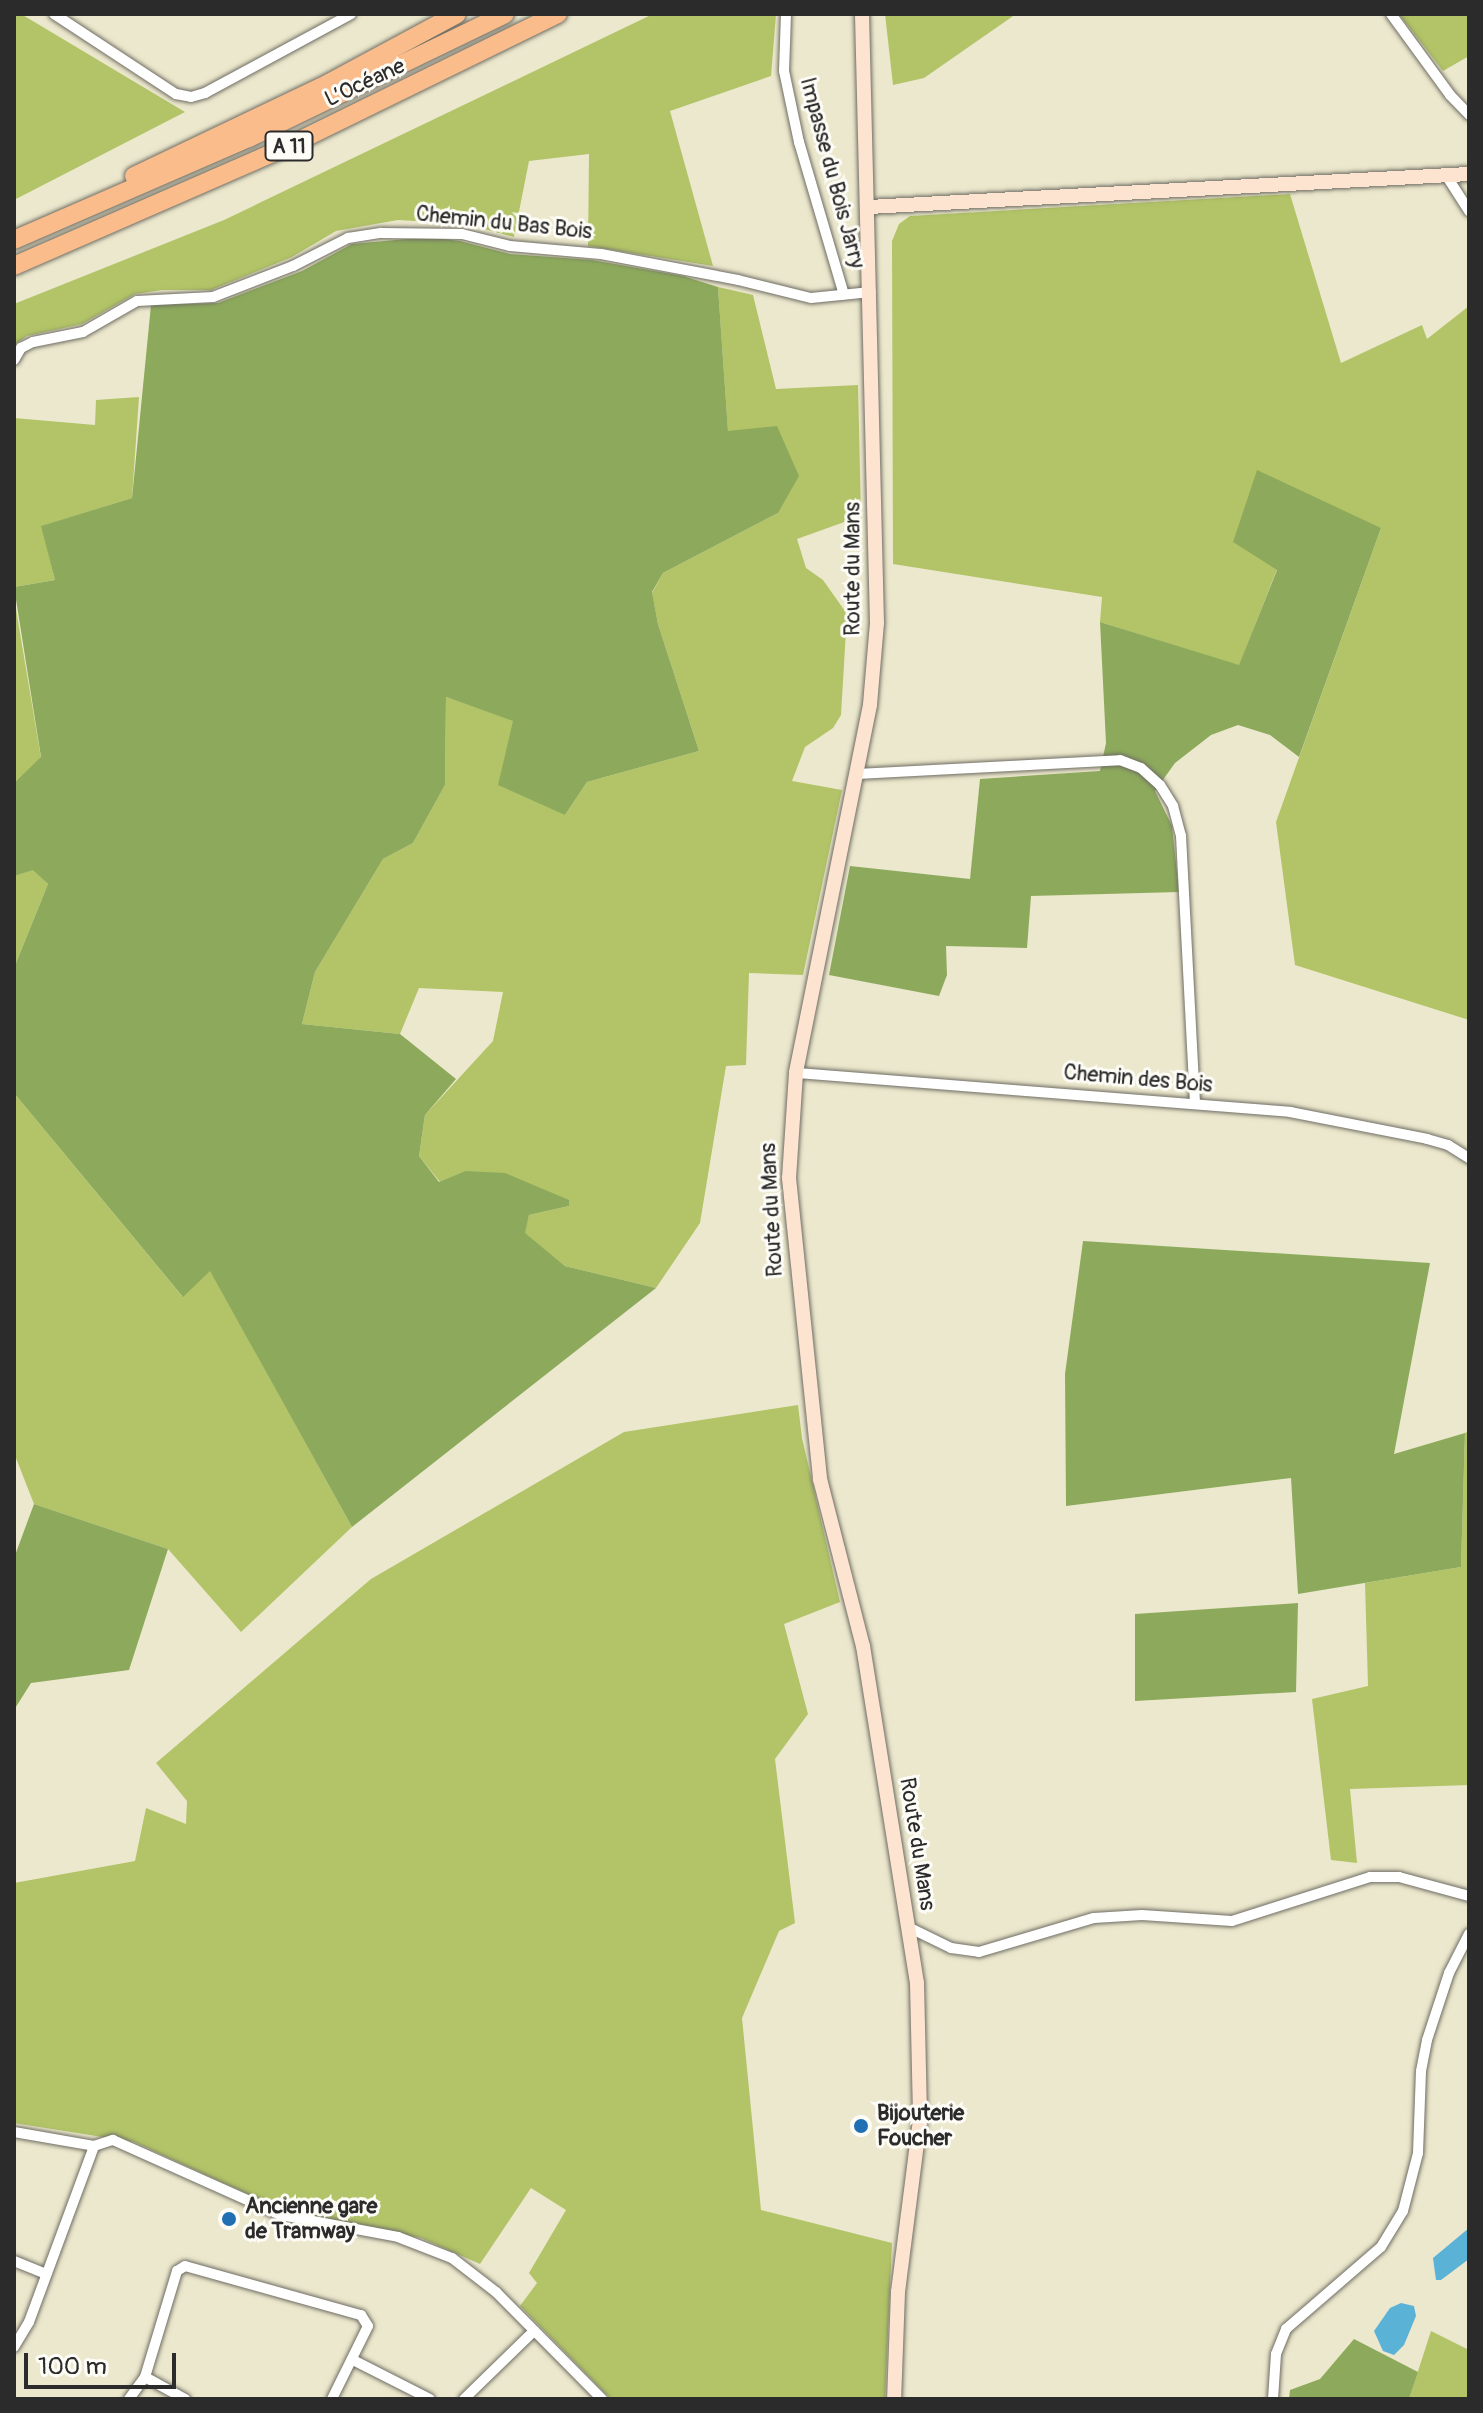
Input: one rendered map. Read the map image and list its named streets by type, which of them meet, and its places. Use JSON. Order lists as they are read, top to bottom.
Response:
{
  "streets": {
    "highway": ["L’Océane", "A 11"],
    "street": [
      "Impasse du Bois Jarry",
      "Chemin du Bas Bois",
      "Route du Mans",
      "Chemin des Bois"
    ]
  },
  "crossings": [
    ["Impasse du Bois Jarry", "Chemin du Bas Bois"],
    ["Chemin du Bas Bois", "Route du Mans"],
    ["Route du Mans", "Chemin des Bois"]
  ],
  "places": ["Bijouterie Foucher", "Ancienne gare de Tramway"],
  "scale_bar": "100 m"
}
